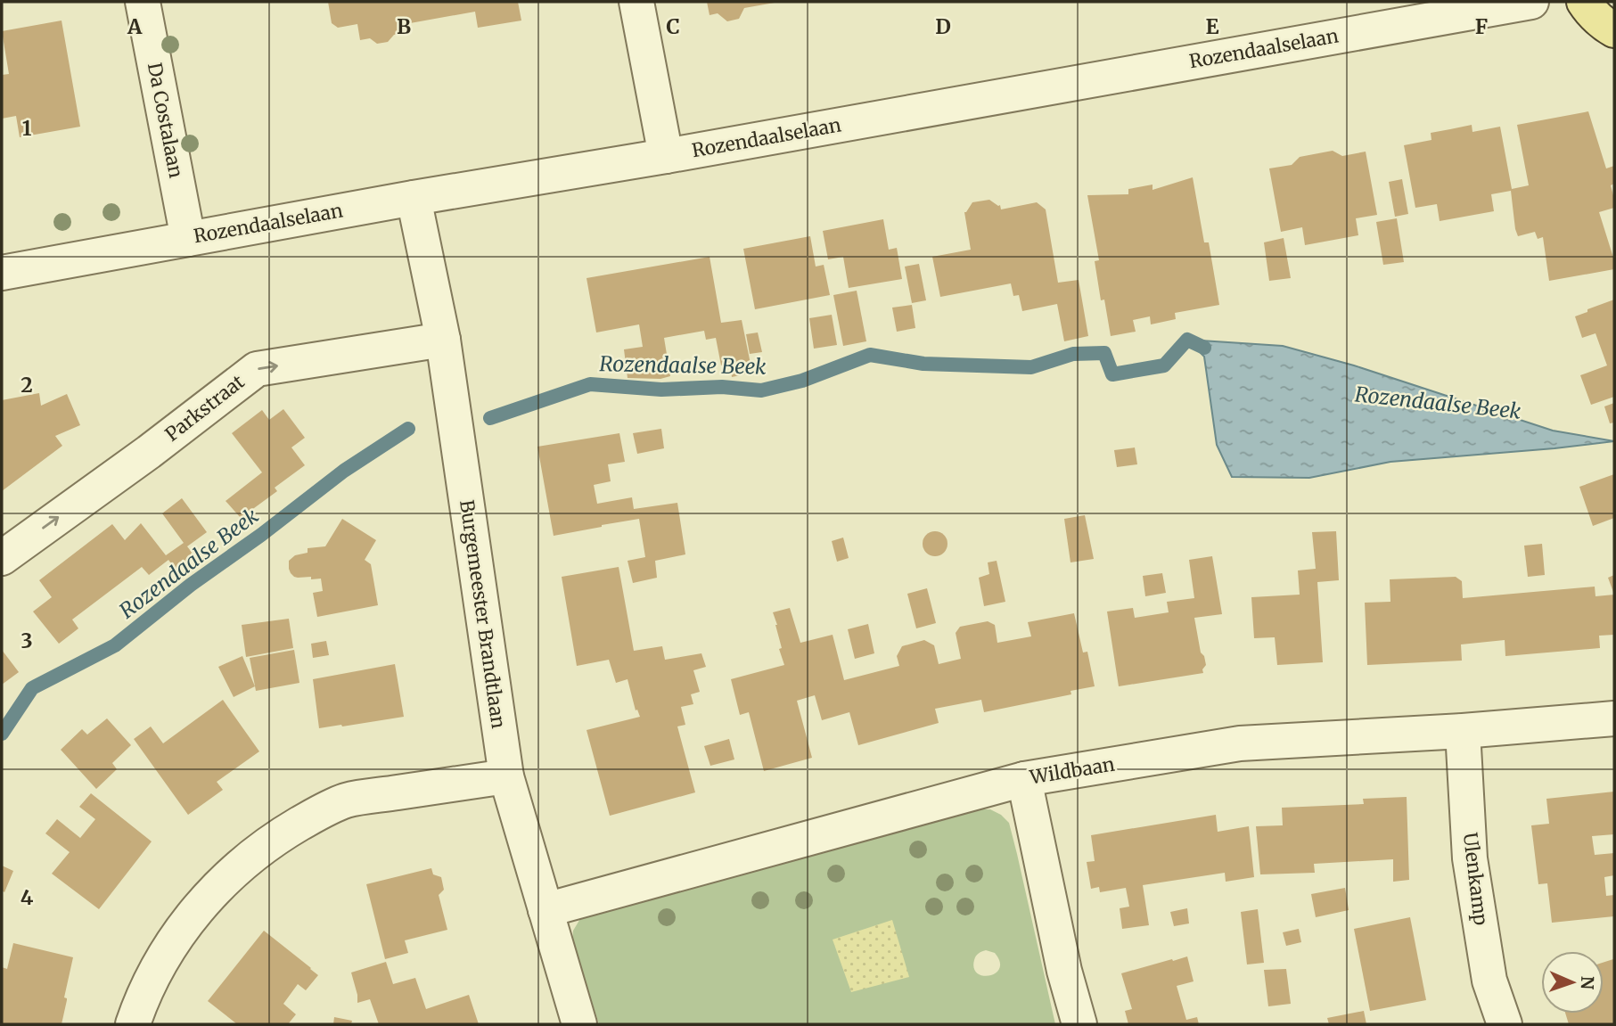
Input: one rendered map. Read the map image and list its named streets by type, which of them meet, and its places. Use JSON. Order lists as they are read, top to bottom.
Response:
{
  "streets": {
    "street": [
      "Rozendaalselaan",
      "Da Costalaan",
      "Parkstraat",
      "Burgemeester Brandtlaan",
      "Wildbaan",
      "Ulenkamp"
    ]
  },
  "crossings": [
    ["Rozendaalselaan", "Da Costalaan"],
    ["Rozendaalselaan", "Burgemeester Brandtlaan"],
    ["Parkstraat", "Burgemeester Brandtlaan"],
    ["Burgemeester Brandtlaan", "Wildbaan"],
    ["Wildbaan", "Ulenkamp"]
  ],
  "one_way": ["Parkstraat"],
  "water": ["Rozendaalse Beek"],
  "north": "right",
  "grid": {
    "columns": [
      "A",
      "B",
      "C",
      "D",
      "E",
      "F"
    ],
    "rows": [
      "1",
      "2",
      "3",
      "4"
    ]
  }
}
